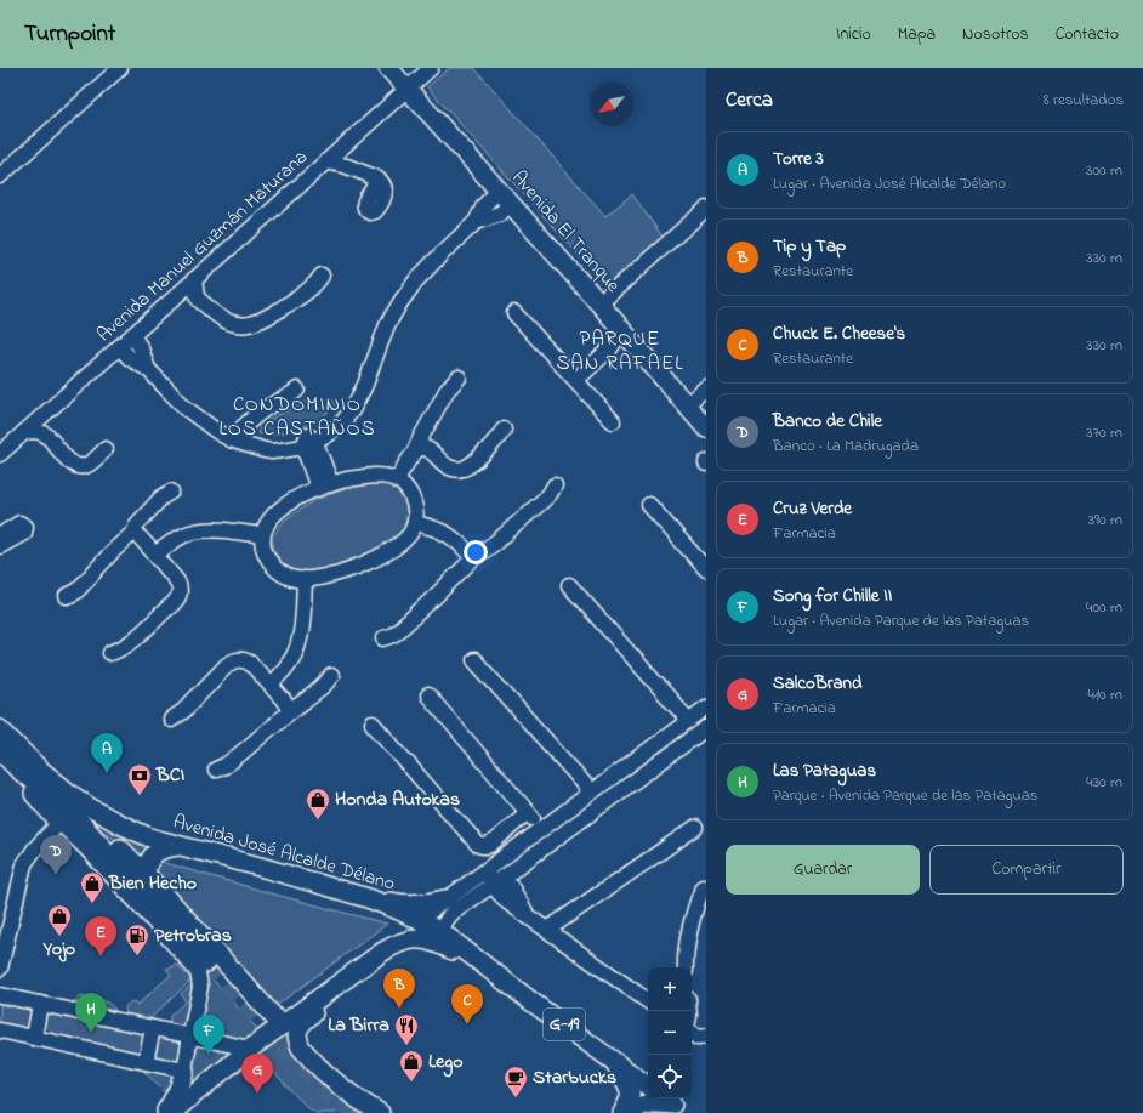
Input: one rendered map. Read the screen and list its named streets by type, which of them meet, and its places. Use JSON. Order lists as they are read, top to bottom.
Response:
{
  "streets": {
    "main road": ["Avenida El Tranque", "Avenida José Alcalde Délano", "G-19"],
    "street": ["Avenida Manuel Guzmán Maturana"]
  },
  "crossings": [
    ["Avenida El Tranque", "Avenida Manuel Guzmán Maturana"],
    ["Avenida José Alcalde Délano", "G-19"]
  ],
  "districts": ["PARQUE SAN RAFAEL", "CONDOMINIO LOS CASTAÑOS"],
  "places": {
    "bank": ["BCI"],
    "shop": [
      "Honda Autokas",
      "Bien Hecho",
      "Yojo",
      "Lego"
    ],
    "fuel station": ["Petrobras"],
    "restaurant": ["La Birra"],
    "cafe": ["Starbucks"]
  },
  "north": "bottom left",
  "page": {
    "header": "Turnpoint",
    "nav": [
      "Inicio",
      "Mapa",
      "Nosotros",
      "Contacto"
    ],
    "heading": ["Cerca", "8 resultados"],
    "list": [
      {
        "mark": "A",
        "name": "Torre 3",
        "note": "Lugar · Avenida José Alcalde Délano",
        "value": "300 m"
      },
      {
        "mark": "B",
        "name": "Tip y Tap",
        "note": "Restaurante",
        "value": "330 m"
      },
      {
        "mark": "C",
        "name": "Chuck E. Cheese's",
        "note": "Restaurante",
        "value": "330 m"
      },
      {
        "mark": "D",
        "name": "Banco de Chile",
        "note": "Banco · La Madrugada",
        "value": "370 m"
      },
      {
        "mark": "E",
        "name": "Cruz Verde",
        "note": "Farmacia",
        "value": "390 m"
      },
      {
        "mark": "F",
        "name": "Song for Chille II",
        "note": "Lugar · Avenida Parque de las Pataguas",
        "value": "400 m"
      },
      {
        "mark": "G",
        "name": "SalcoBrand",
        "note": "Farmacia",
        "value": "410 m"
      },
      {
        "mark": "H",
        "name": "Las Pataguas",
        "note": "Parque · Avenida Parque de las Pataguas",
        "value": "430 m"
      }
    ],
    "pins": [
      "A",
      "D",
      "E",
      "B",
      "C",
      "H",
      "F",
      "G"
    ],
    "buttons": ["Guardar", "Compartir"],
    "map_buttons": ["+", "−"]
  }
}
